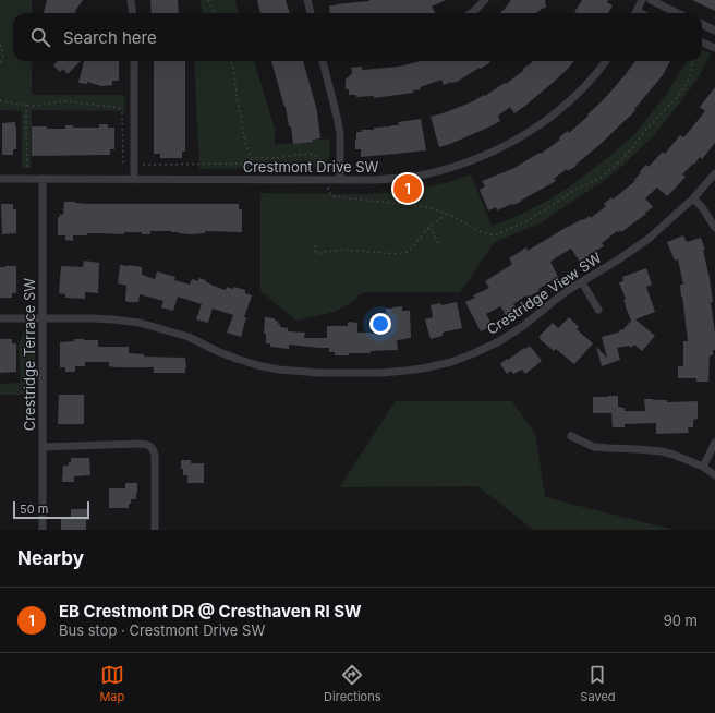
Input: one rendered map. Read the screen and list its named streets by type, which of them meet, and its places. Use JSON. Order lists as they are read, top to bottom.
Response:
{
  "streets": {
    "street": ["Crestmont Drive SW", "Crestridge View SW", "Crestridge Terrace SW"]
  },
  "crossings": [
    ["Crestmont Drive SW", "Crestridge Terrace SW"],
    ["Crestridge View SW", "Crestridge Terrace SW"]
  ],
  "scale_bar": "50 m",
  "page": {
    "search": "Search here",
    "pins": "1",
    "scale": "50 m",
    "heading": "Nearby",
    "list": [
      {
        "mark": "1",
        "name": "EB Crestmont DR @ Cresthaven RI SW",
        "note": "Bus stop · Crestmont Drive SW",
        "value": "90 m"
      }
    ],
    "nav": ["Map", "Directions", "Saved"]
  }
}
